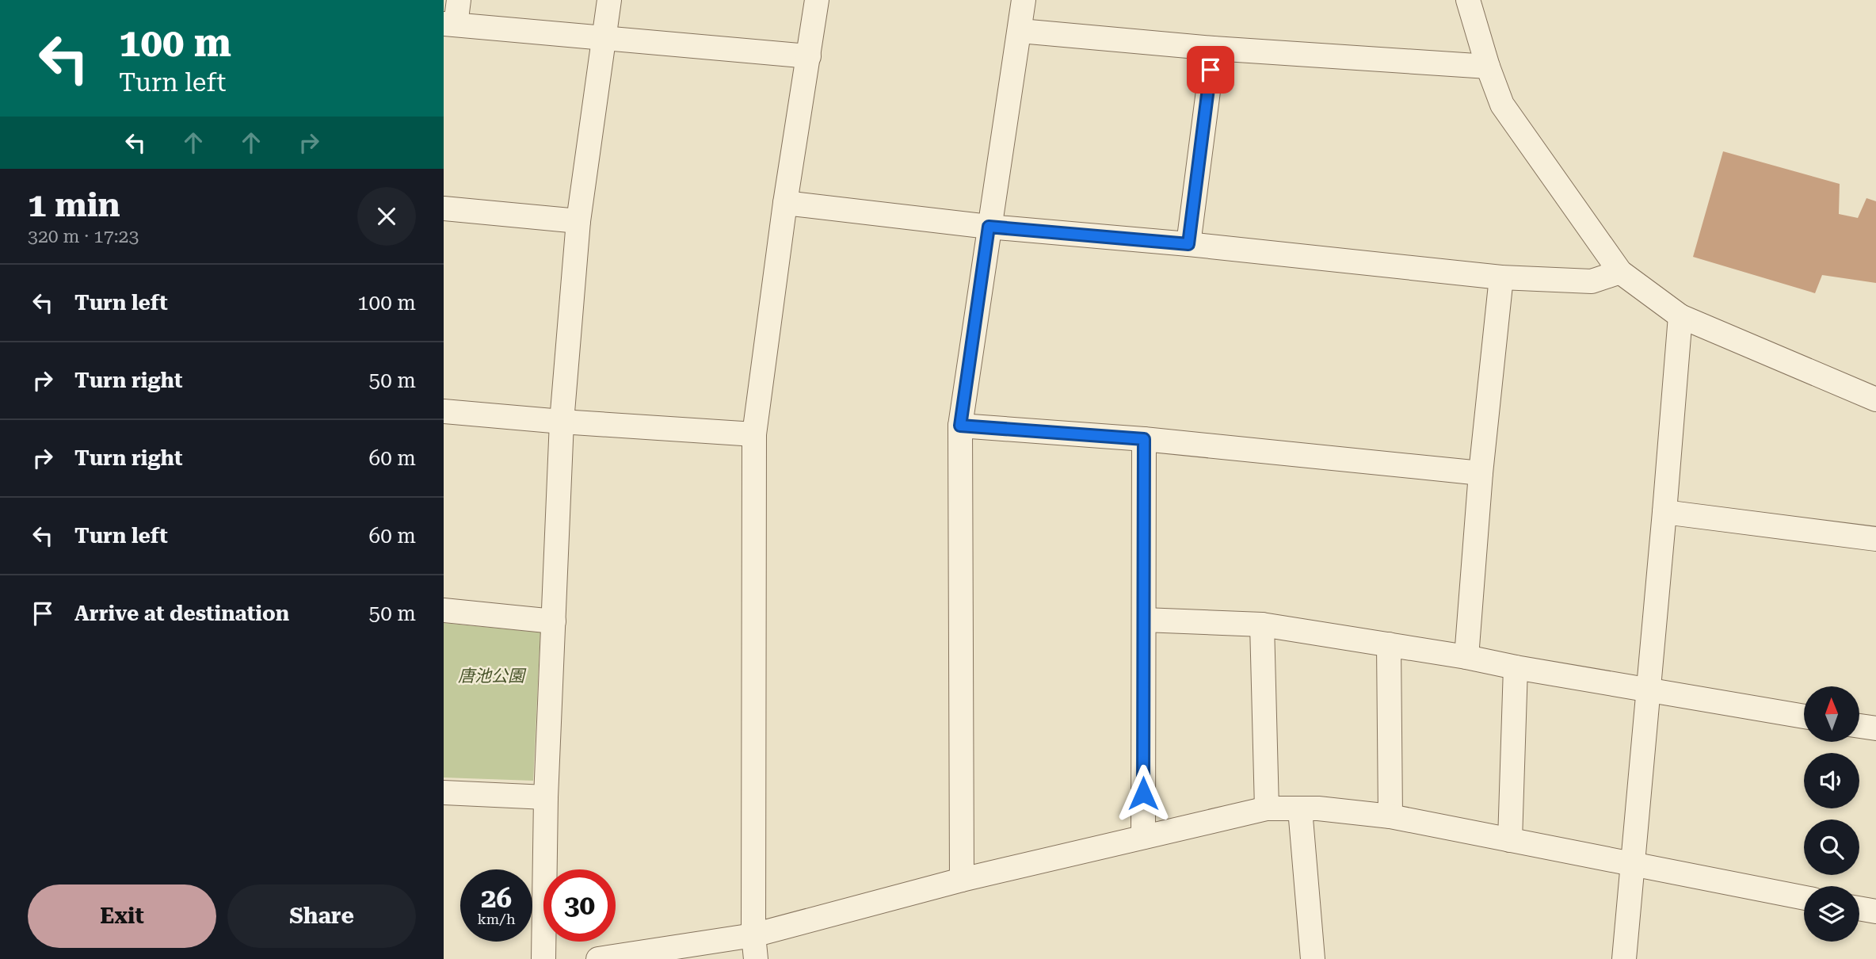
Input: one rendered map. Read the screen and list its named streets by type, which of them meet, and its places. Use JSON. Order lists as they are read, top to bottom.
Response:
{
  "parks": ["唐池公園"],
  "north": "top",
  "page": {
    "turn": ["100 m", "Turn left"],
    "heading": ["1 min", "320 m · 17:23"],
    "list": [
      {
        "name": "Turn left",
        "value": "100 m"
      },
      {
        "name": "Turn right",
        "value": "50 m"
      },
      {
        "name": "Turn right",
        "value": "60 m"
      },
      {
        "name": "Turn left",
        "value": "60 m"
      },
      {
        "name": "Arrive at destination",
        "value": "50 m"
      }
    ],
    "speed": "26 km/h",
    "limit": "30",
    "buttons": ["Exit", "Share"]
  }
}
